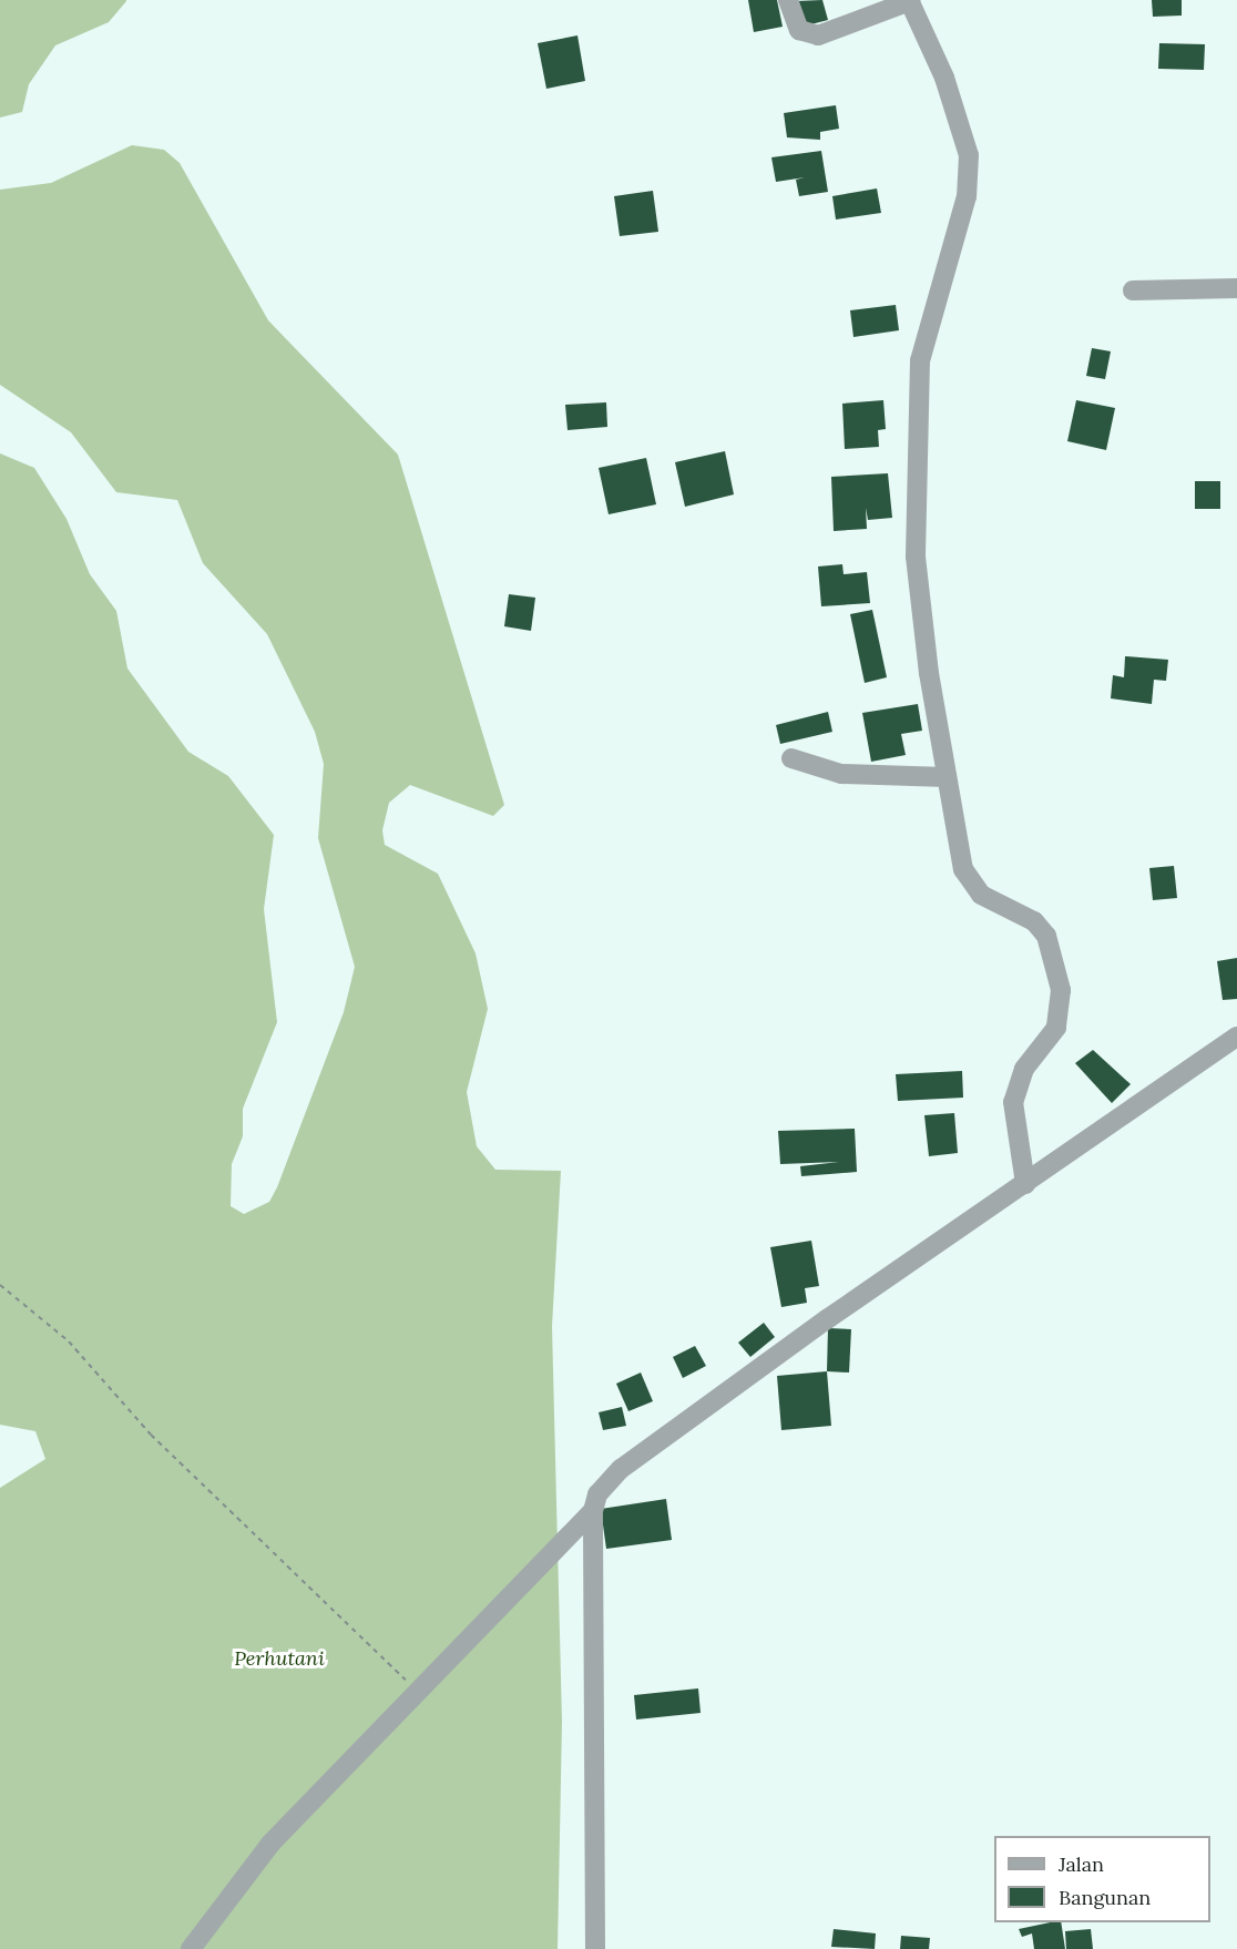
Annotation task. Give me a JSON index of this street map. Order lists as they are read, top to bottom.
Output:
{
  "parks": ["Perhutani"],
  "legend": ["Jalan", "Bangunan"]
}
